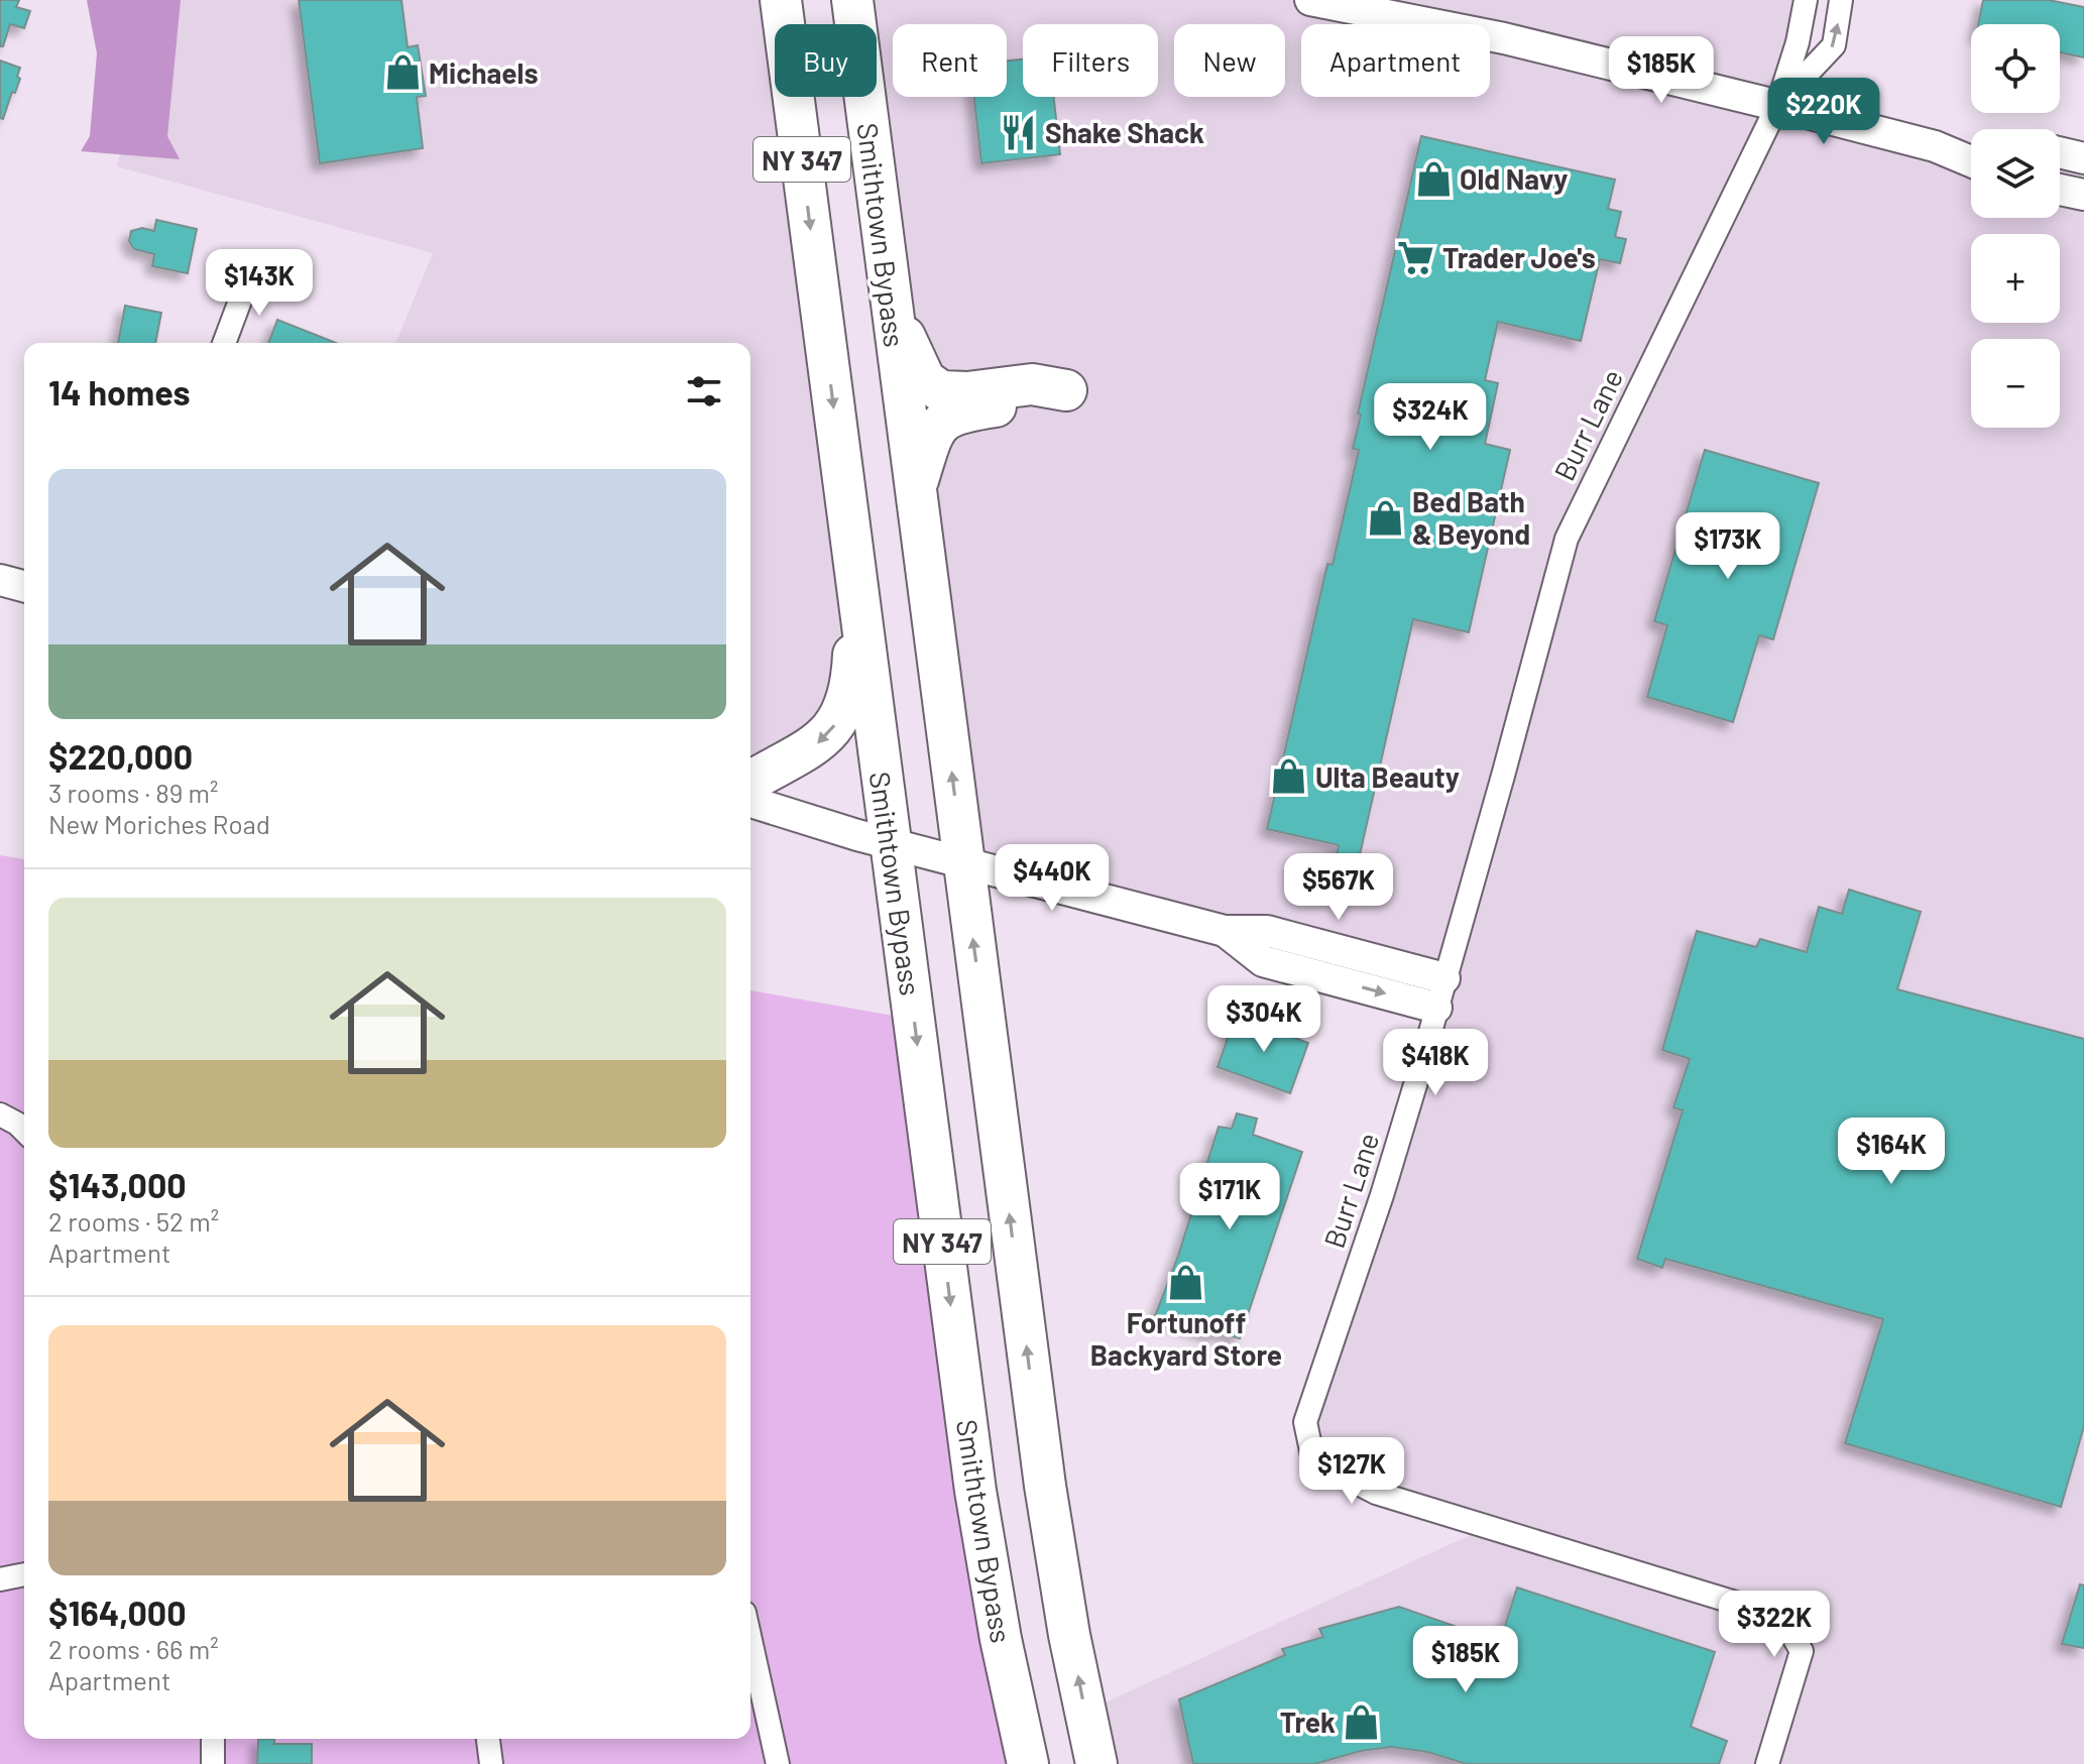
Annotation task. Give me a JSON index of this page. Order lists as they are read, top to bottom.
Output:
{
  "streets": {
    "highway": ["NY 347", "Smithtown Bypass"],
    "street": ["Burr Lane"]
  },
  "places": {
    "shop": [
      "Michaels",
      "Old Navy",
      "Bed Bath & Beyond",
      "Ulta Beauty",
      "Fortunoff Backyard Store",
      "Trek"
    ],
    "restaurant": ["Shake Shack"],
    "supermarket": ["Trader Joe's"]
  },
  "page": {
    "map_buttons": ["+", "−"],
    "chip": [
      "Buy",
      "Rent",
      "Filters",
      "New",
      "Apartment"
    ],
    "price": [
      "$185K",
      "$220K",
      "$143K",
      "$324K",
      "$173K",
      "$440K",
      "$567K",
      "$304K",
      "$418K",
      "$164K",
      "$171K",
      "$127K",
      "$322K",
      "$185K"
    ],
    "heading": "14 homes",
    "list": [
      {
        "name": "$220,000",
        "note": "3 rooms · 89 m² · New Moriches Road"
      },
      {
        "name": "$143,000",
        "note": "2 rooms · 52 m² · Apartment"
      },
      {
        "name": "$164,000",
        "note": "2 rooms · 66 m² · Apartment"
      }
    ]
  }
}
